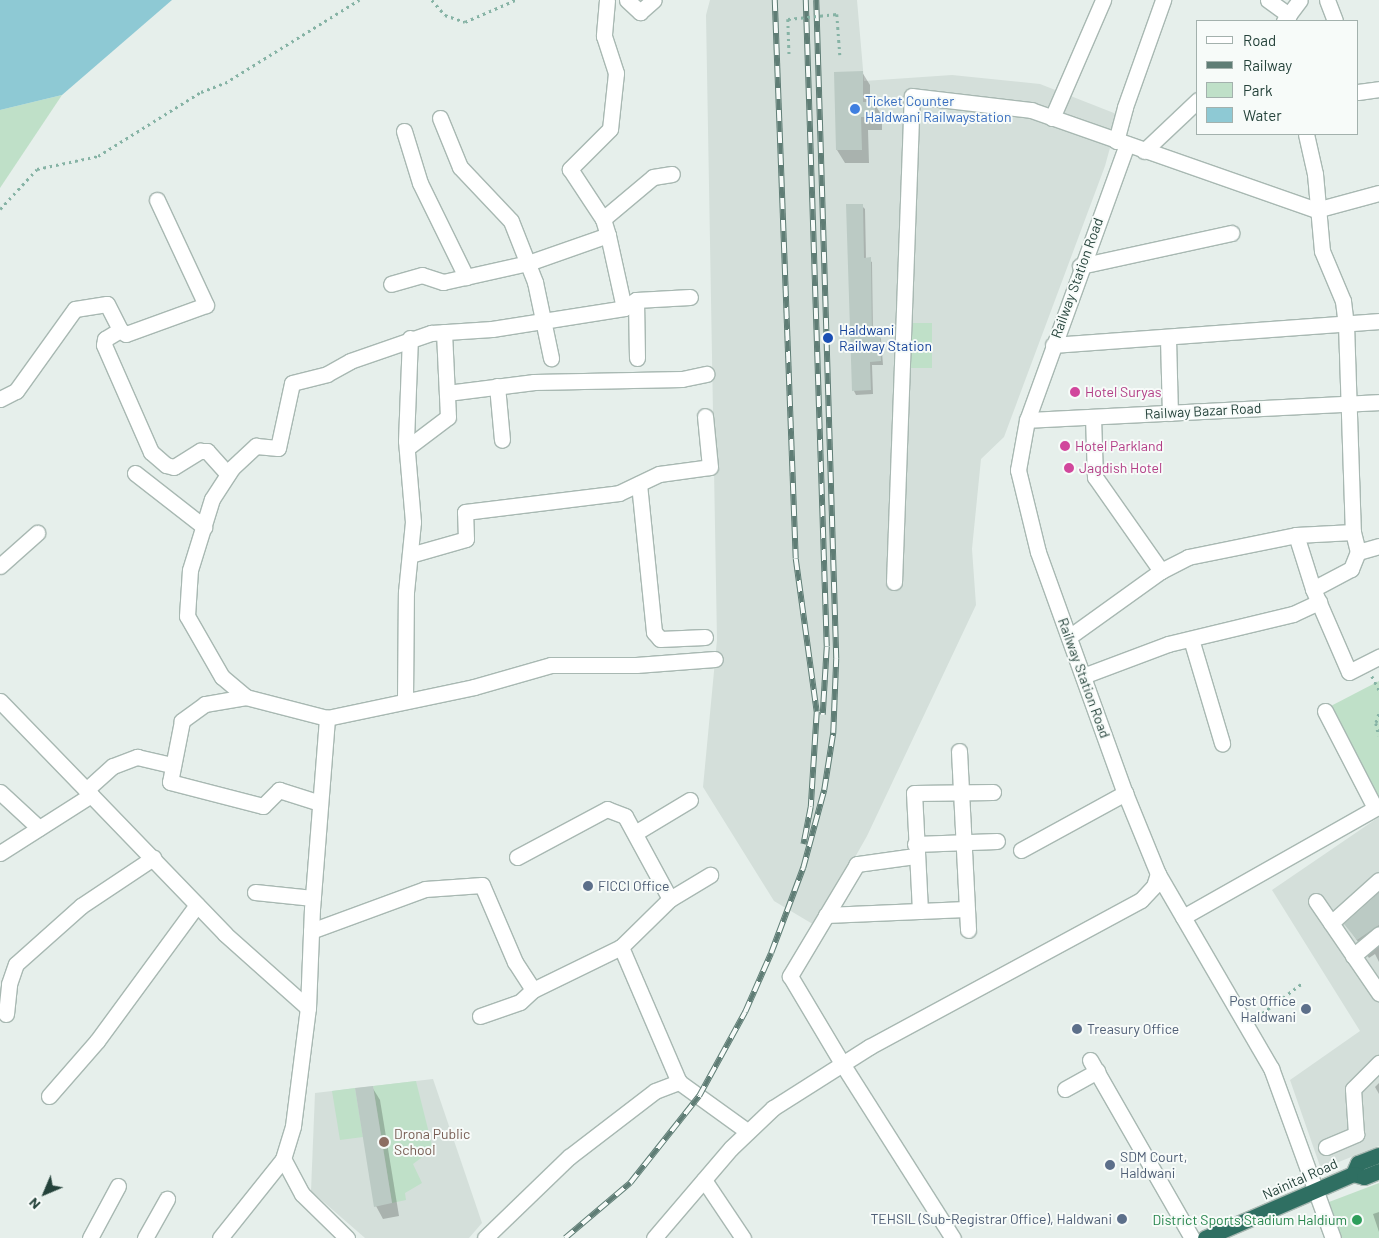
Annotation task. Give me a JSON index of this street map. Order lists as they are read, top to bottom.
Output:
{
  "streets": {
    "highway": ["Nainital Road"],
    "street": ["Railway Station Road", "Railway Bazar Road"]
  },
  "crossings": [
    ["Railway Station Road", "Railway Bazar Road"],
    ["Railway Station Road", "Nainital Road"]
  ],
  "places": [
    "Ticket Counter Haldwani Railwaystation",
    "Haldwani Railway Station",
    "Hotel Suryas",
    "Hotel Parkland",
    "Jagdish Hotel",
    "FICCI Office",
    "Post Office Haldwani",
    "Treasury Office",
    "Drona Public School",
    "SDM Court, Haldwani",
    "TEHSIL (Sub-Registrar Office), Haldwani",
    "District Sports Stadium Haldium"
  ],
  "legend": [
    "Road",
    "Railway",
    "Park",
    "Water"
  ],
  "north": "bottom left"
}
